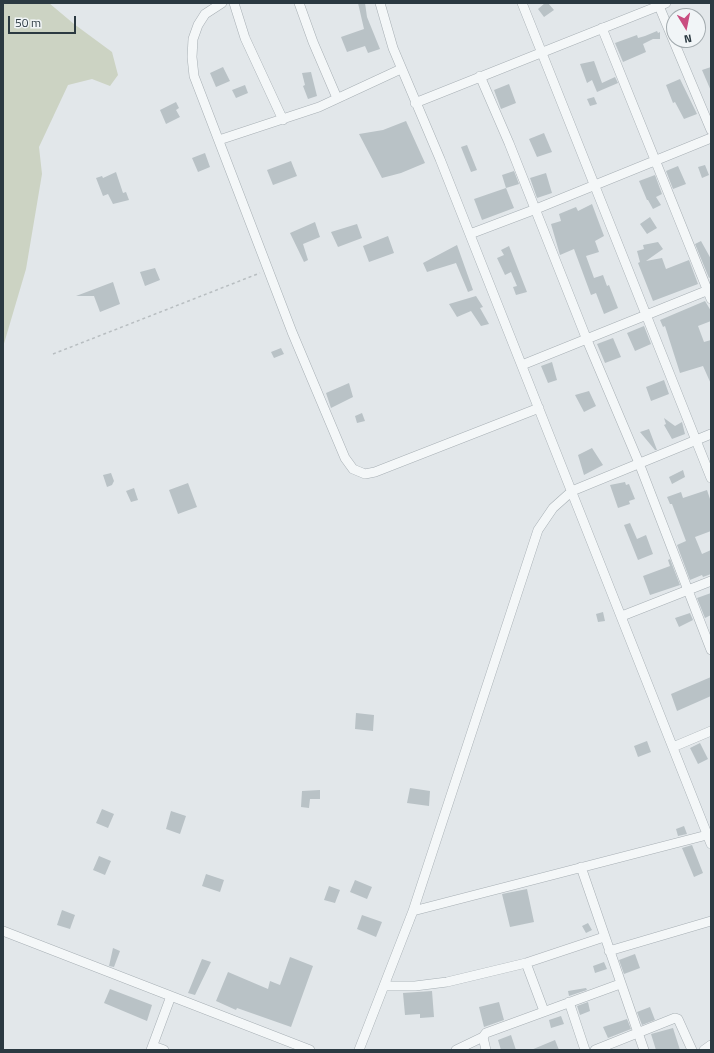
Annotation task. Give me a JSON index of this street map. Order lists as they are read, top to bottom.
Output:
{
  "scale_bar": "50 m",
  "north": "bottom"
}
